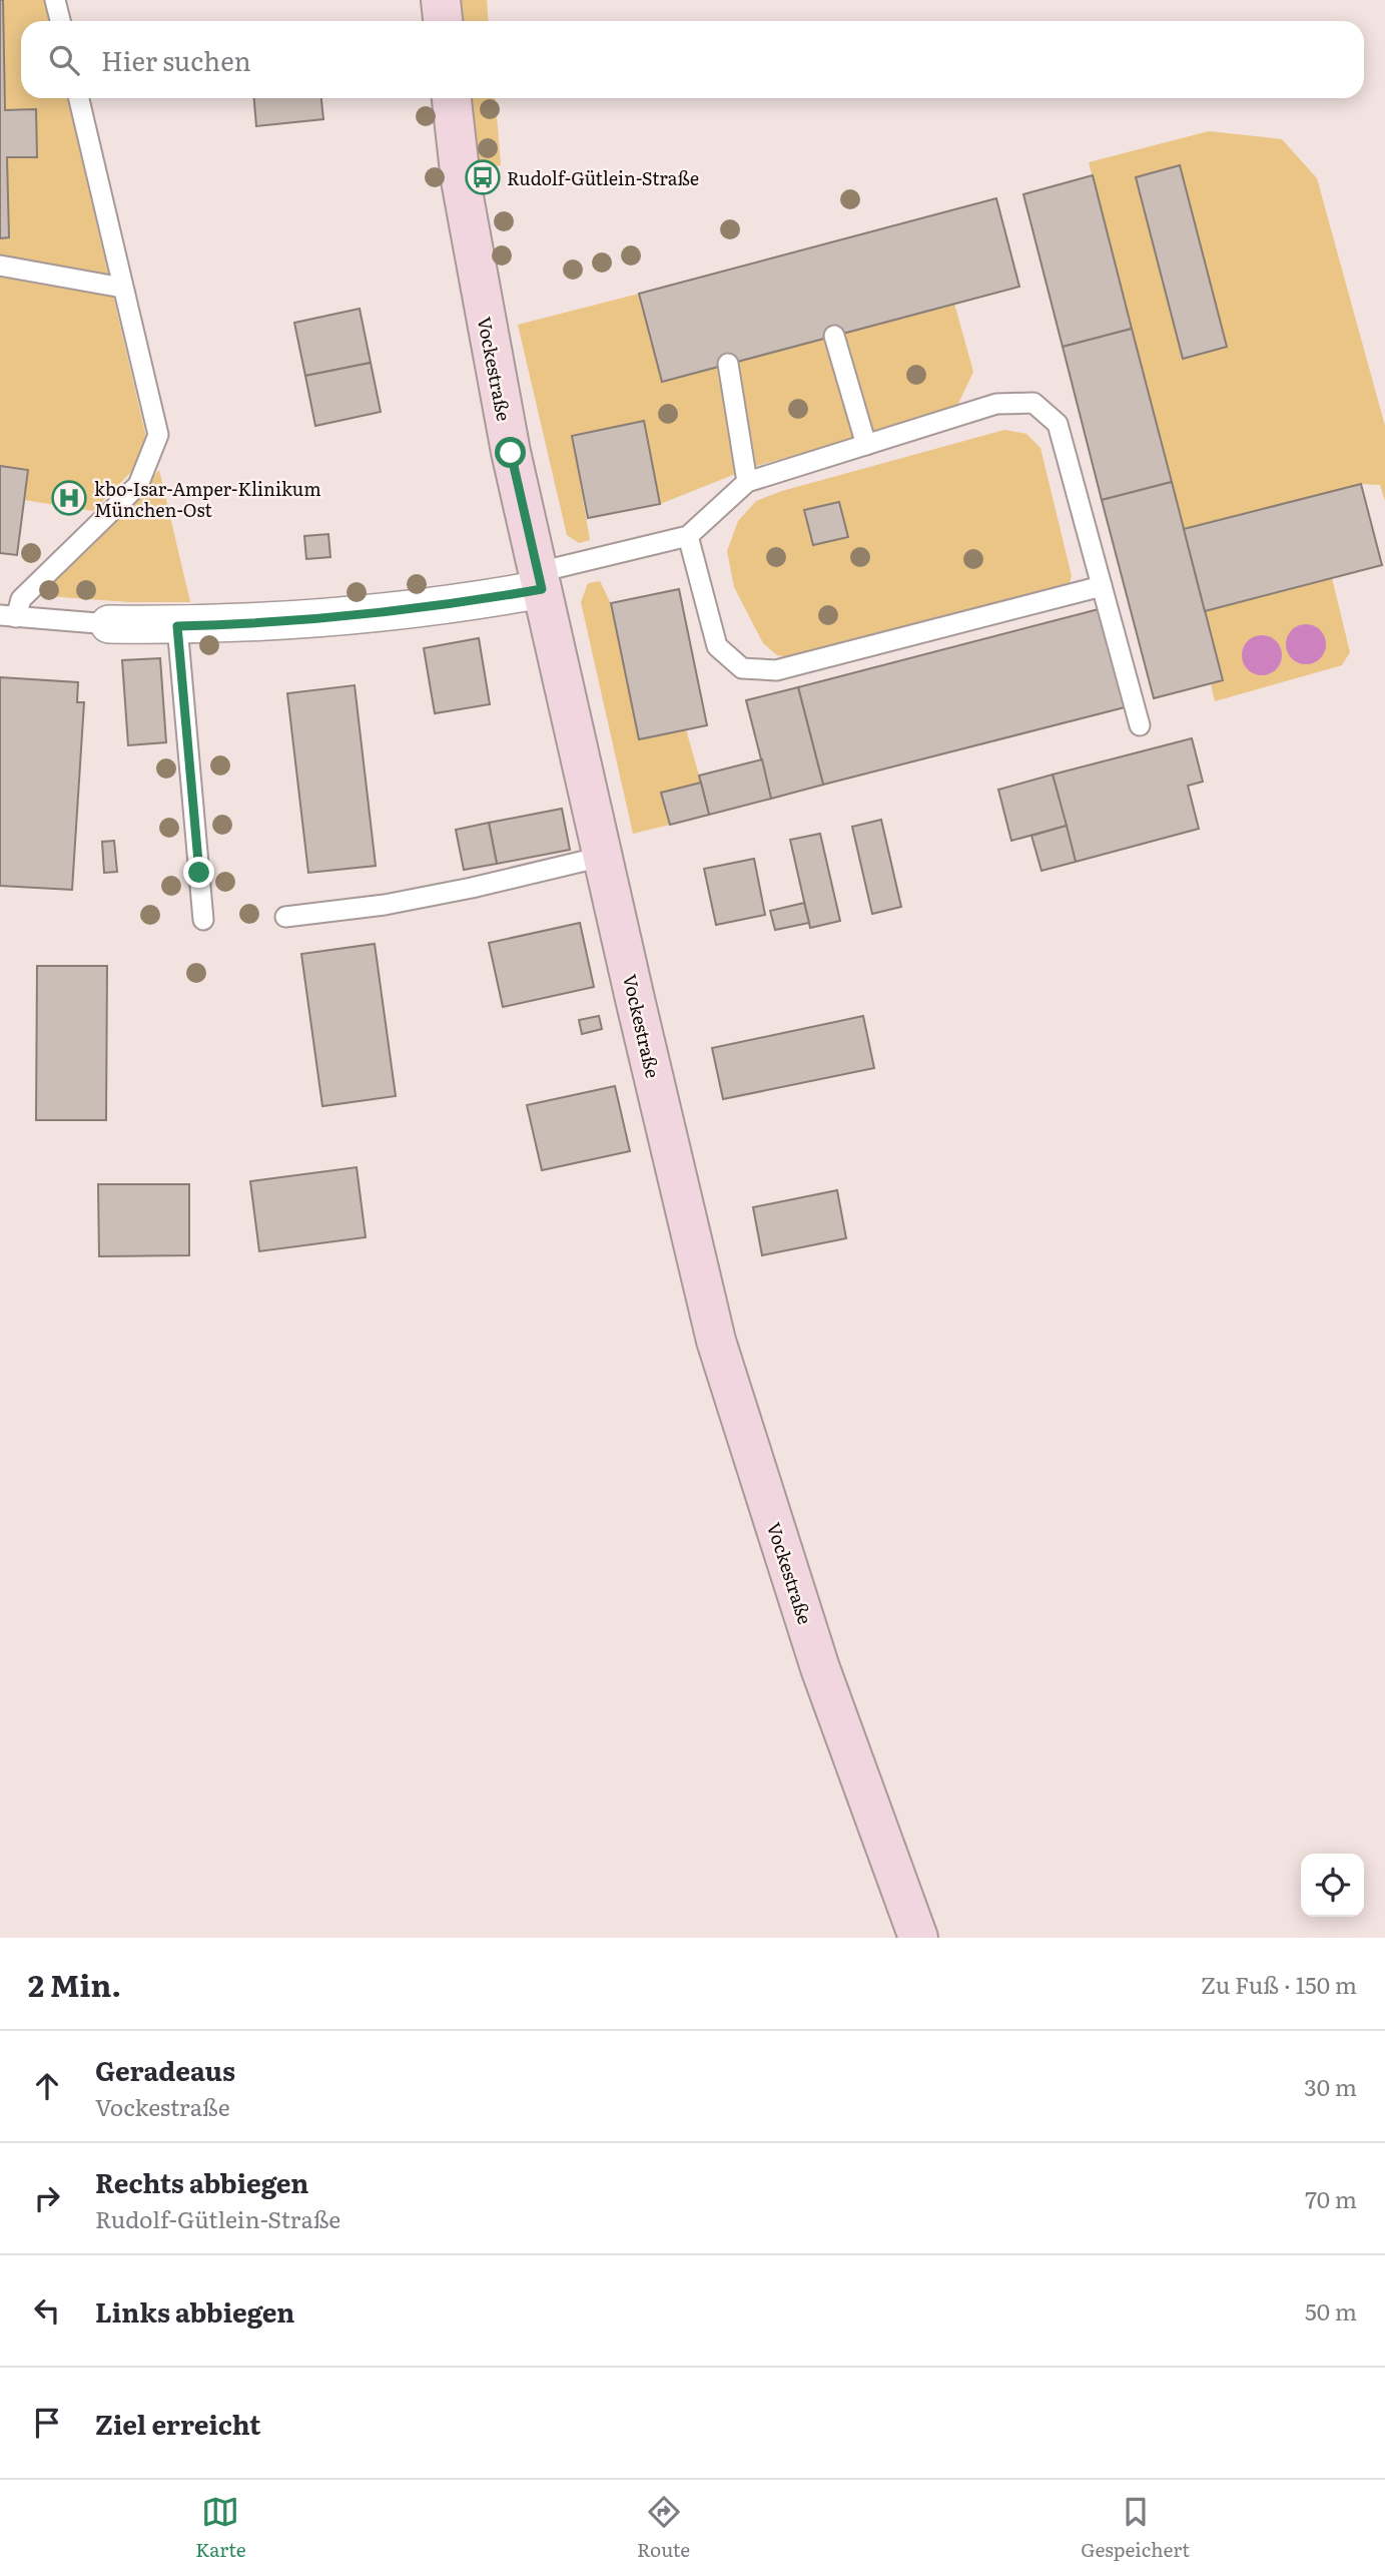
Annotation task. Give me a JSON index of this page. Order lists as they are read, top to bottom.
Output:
{
  "streets": {
    "main road": ["Vockestraße"]
  },
  "places": {
    "bus stop": ["Rudolf-Gütlein-Straße"],
    "hospital": ["kbo-Isar-Amper-Klinikum München-Ost"]
  },
  "page": {
    "search": "Hier suchen",
    "heading": ["2 Min.", "Zu Fuß · 150 m"],
    "list": [
      ["Geradeaus", "Vockestraße", "30 m"],
      ["Rechts abbiegen", "Rudolf-Gütlein-Straße", "70 m"],
      ["Links abbiegen", "50 m"],
      "Ziel erreicht"
    ],
    "nav": ["Karte", "Route", "Gespeichert"]
  }
}
